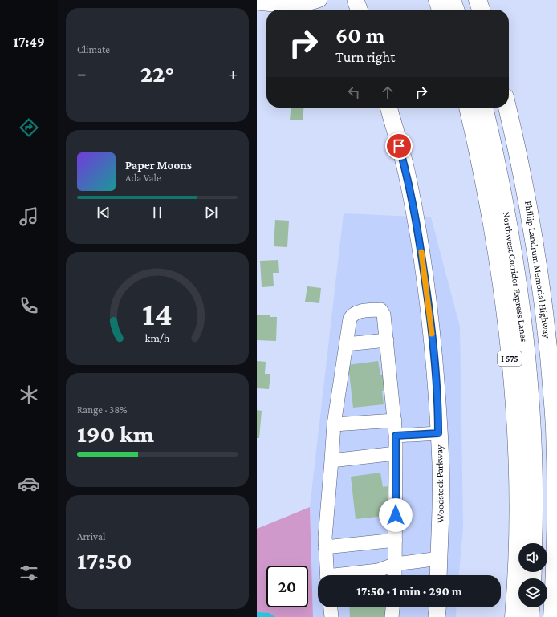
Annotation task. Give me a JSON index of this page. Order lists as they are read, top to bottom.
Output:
{
  "streets": {
    "highway": ["Phillip Landrum Memorial Highway", "Northwest Corridor Express Lanes", "I 575"],
    "main road": ["Woodstock Parkway"]
  },
  "page": {
    "tabs": "17:49",
    "tile": [
      "Climate",
      ["Range · 38%", "190 km"],
      ["Arrival", "17:50"]
    ],
    "turn": ["60 m", "Turn right"],
    "heat": ["−", "22°", "+"],
    "song": ["Paper Moons", "Ada Vale"],
    "limit": "20",
    "trip": "17:50 · 1 min · 290 m",
    "gauge": ["14", "km/h"]
  }
}
